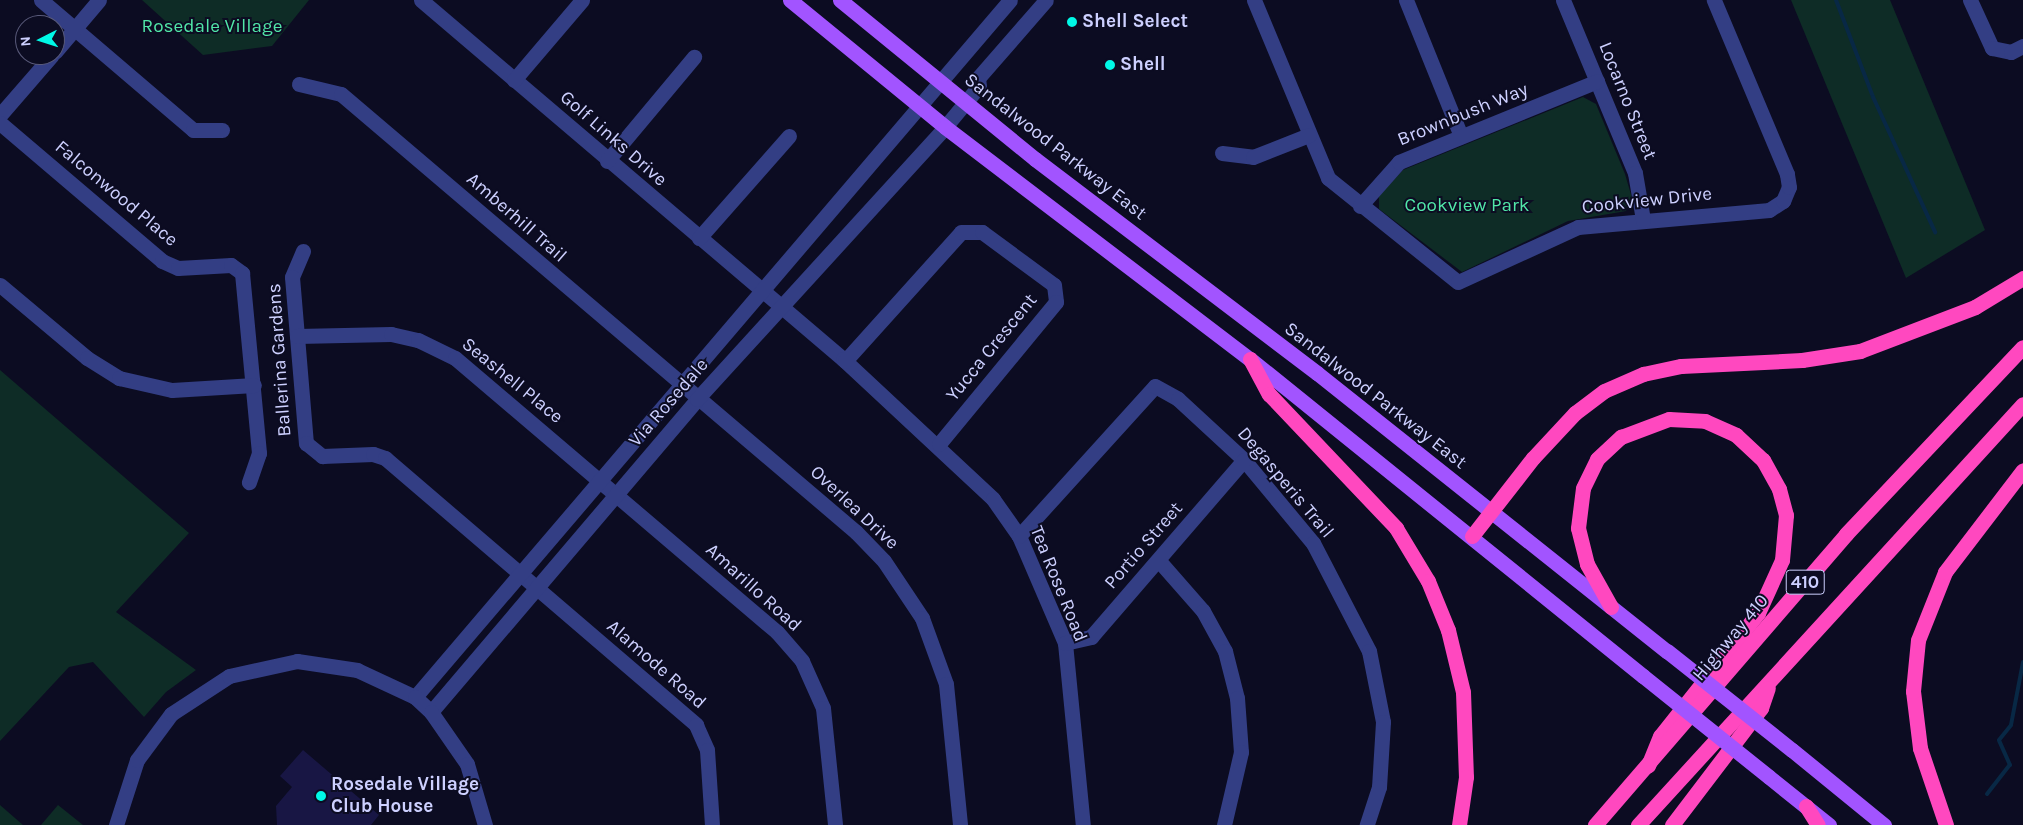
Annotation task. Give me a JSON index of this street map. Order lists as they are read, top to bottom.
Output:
{
  "streets": {
    "highway": ["410", "Highway 410"],
    "main road": ["Sandalwood Parkway East"],
    "street": [
      "Locarno Street",
      "Brownbush Way",
      "Golf Links Drive",
      "Falconwood Place",
      "Cookview Drive",
      "Amberhill Trail",
      "Yucca Crescent",
      "Ballerina Gardens",
      "Seashell Place",
      "Via Rosedale",
      "Degasperis Trail",
      "Overlea Drive",
      "Portio Street",
      "Tea Rose Road",
      "Amarillo Road",
      "Alamode Road"
    ]
  },
  "crossings": [
    ["Locarno Street", "Brownbush Way"],
    ["Locarno Street", "Cookview Drive"],
    ["Brownbush Way", "Cookview Drive"],
    ["Golf Links Drive", "Via Rosedale"],
    ["Golf Links Drive", "Tea Rose Road"],
    ["Sandalwood Parkway East", "Via Rosedale"],
    ["Amberhill Trail", "Via Rosedale"],
    ["Amberhill Trail", "Overlea Drive"],
    ["Yucca Crescent", "Tea Rose Road"],
    ["Ballerina Gardens", "Seashell Place"],
    ["Ballerina Gardens", "Via Rosedale"],
    ["Ballerina Gardens", "Alamode Road"],
    ["Seashell Place", "Via Rosedale"],
    ["Seashell Place", "Amarillo Road"],
    ["Via Rosedale", "Overlea Drive"],
    ["Via Rosedale", "Tea Rose Road"],
    ["Via Rosedale", "Amarillo Road"],
    ["Via Rosedale", "Alamode Road"],
    ["Degasperis Trail", "Portio Street"],
    ["Degasperis Trail", "Tea Rose Road"],
    ["Portio Street", "Tea Rose Road"]
  ],
  "parks": ["Rosedale Village", "Cookview Park"],
  "places": ["Shell Select", "Shell", "Rosedale Village Club House"],
  "north": "left"
}
